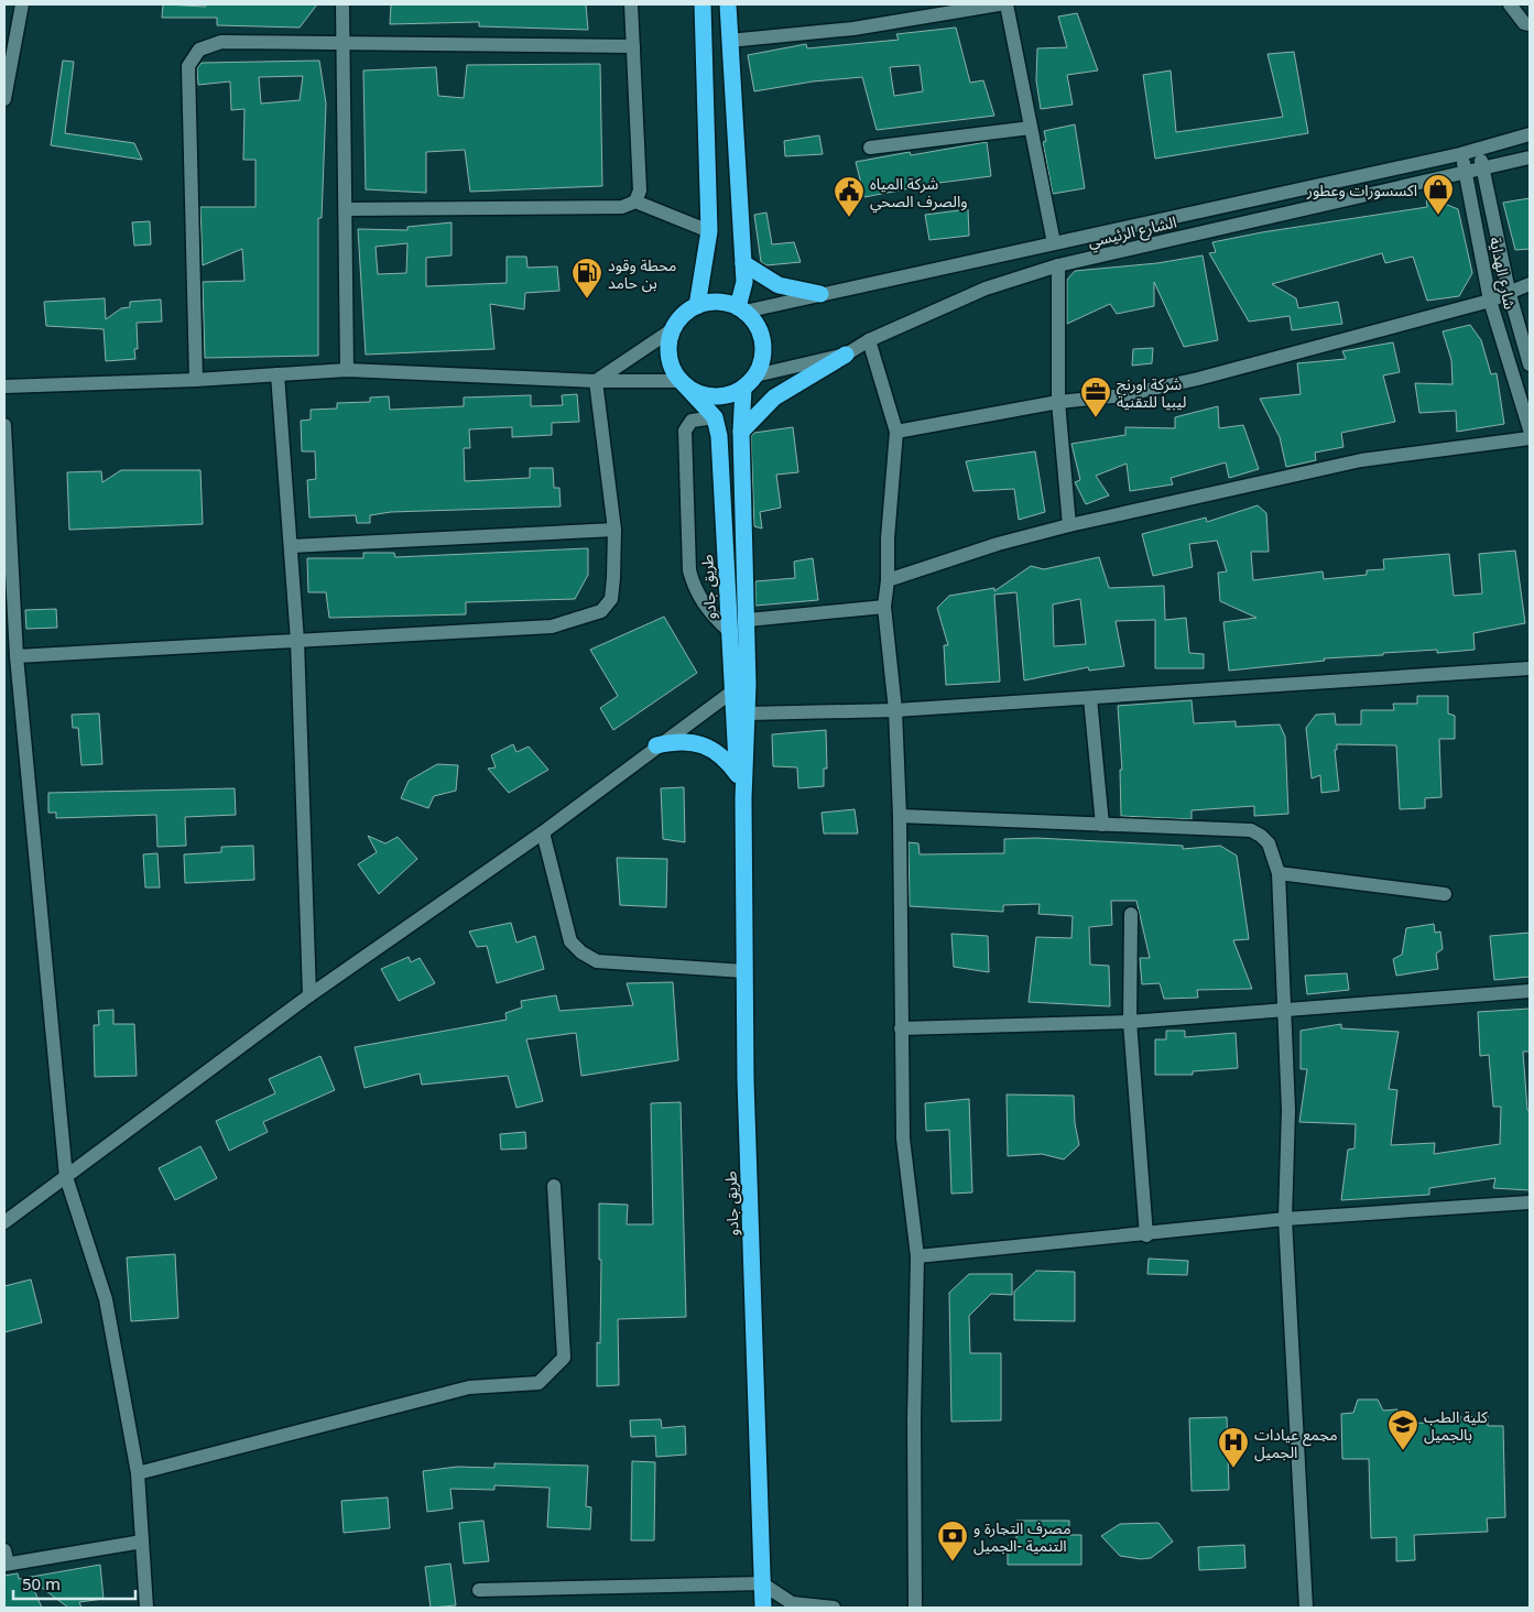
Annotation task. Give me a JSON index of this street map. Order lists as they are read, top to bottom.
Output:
{
  "streets": {
    "highway": ["طريق جادو"],
    "street": ["الشارع الرئيسي", "شارع الهداية"]
  },
  "crossings": [
    ["الشارع الرئيسي", "شارع الهداية"],
    ["الشارع الرئيسي", "طريق جادو"]
  ],
  "places": {
    "shop": ["اكسسورات وعطور"],
    "public building": ["شركة المياه والصرف الصحي"],
    "fuel station": ["محطة وقود بن حامد"],
    "office": ["شركة اورنج ليبيا للتقنية"],
    "school or university": ["كلية الطب بالجميل"],
    "hospital": ["مجمع عيادات الجميل"],
    "bank": ["مصرف التجارة و التنمية -الجميل"]
  },
  "scale_bar": "50 m"
}
